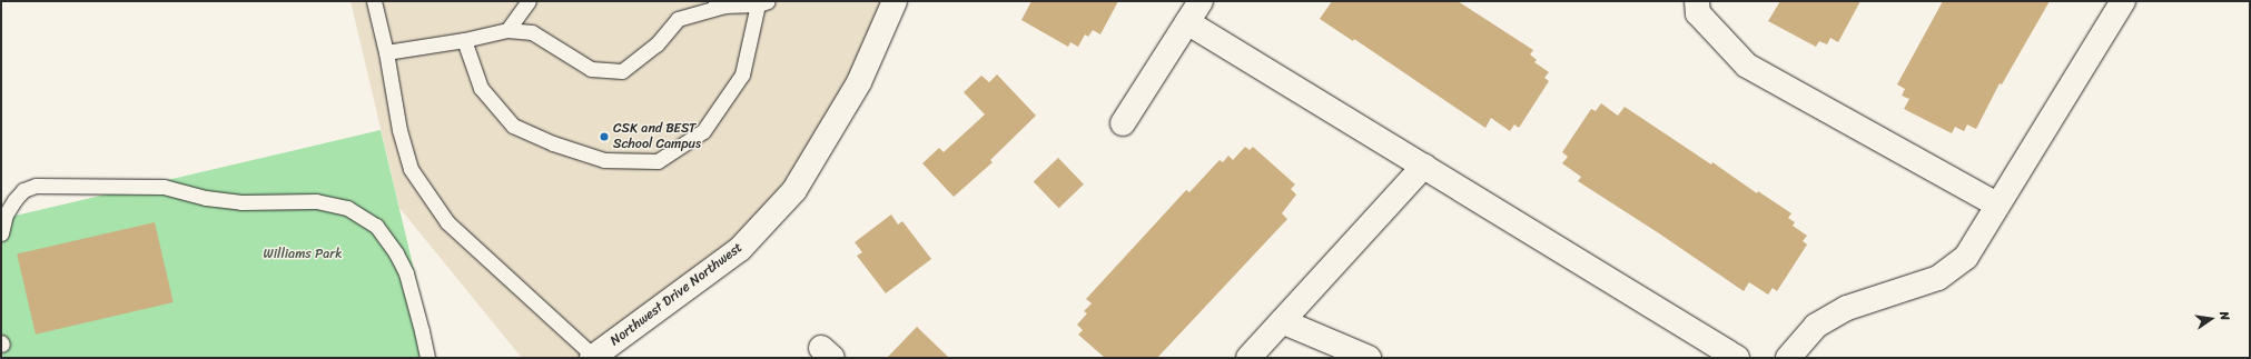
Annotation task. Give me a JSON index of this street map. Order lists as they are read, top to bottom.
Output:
{
  "streets": {
    "street": ["Northwest Drive Northwest"]
  },
  "parks": ["Williams Park"],
  "places": ["CSK and BEST School Campus"],
  "north": "right"
}
